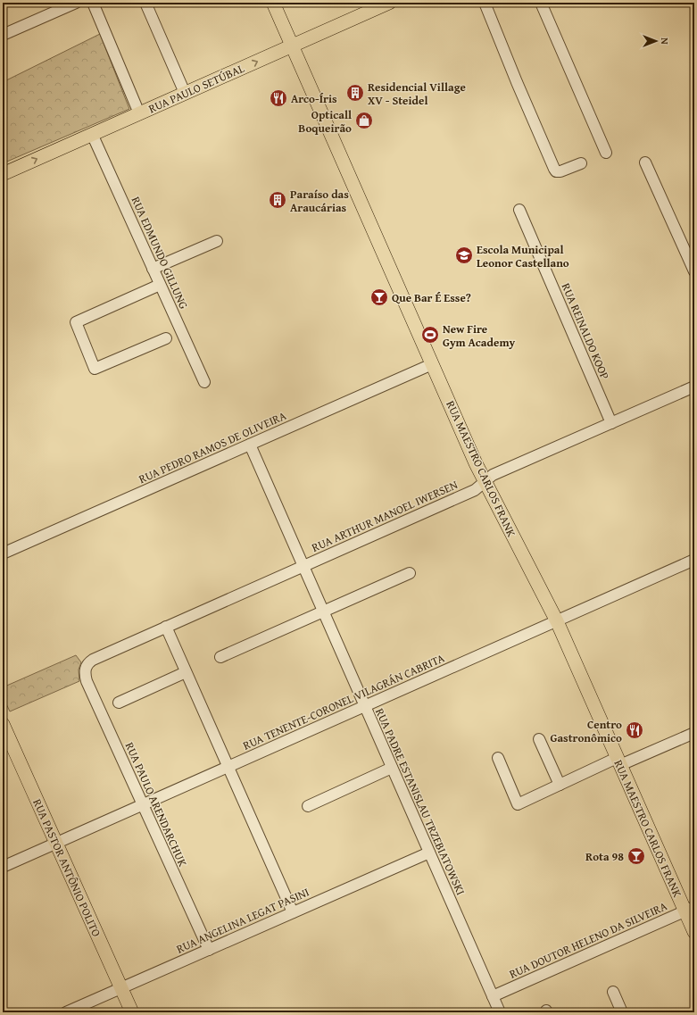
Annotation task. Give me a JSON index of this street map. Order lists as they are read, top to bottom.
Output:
{
  "streets": {
    "main road": ["RUA PAULO SETÚBAL", "RUA MAESTRO CARLOS FRANK", "RUA PASTOR ANTÔNIO POLITO"],
    "street": [
      "RUA EDMUNDO GILLUNG",
      "RUA REINALDO KOOP",
      "RUA PEDRO RAMOS DE OLIVEIRA",
      "RUA ARTHUR MANOEL IWERSEN",
      "RUA TENENTE-CORONEL VILAGRÁN CABRITA",
      "RUA PADRE ESTANISLAU TRZEBIATOWSKI",
      "RUA PAULO ARENDARCHUK",
      "RUA ANGELINA LEGAT PASINI",
      "RUA DOUTOR HELENO DA SILVEIRA"
    ]
  },
  "crossings": [
    ["RUA PAULO SETÚBAL", "RUA EDMUNDO GILLUNG"],
    ["RUA PAULO SETÚBAL", "RUA MAESTRO CARLOS FRANK"],
    ["RUA REINALDO KOOP", "RUA ARTHUR MANOEL IWERSEN"],
    ["RUA PEDRO RAMOS DE OLIVEIRA", "RUA MAESTRO CARLOS FRANK"],
    ["RUA PEDRO RAMOS DE OLIVEIRA", "RUA PADRE ESTANISLAU TRZEBIATOWSKI"],
    ["RUA MAESTRO CARLOS FRANK", "RUA ARTHUR MANOEL IWERSEN"],
    ["RUA MAESTRO CARLOS FRANK", "RUA TENENTE-CORONEL VILAGRÁN CABRITA"],
    ["RUA MAESTRO CARLOS FRANK", "RUA DOUTOR HELENO DA SILVEIRA"],
    ["RUA ARTHUR MANOEL IWERSEN", "RUA PADRE ESTANISLAU TRZEBIATOWSKI"],
    ["RUA ARTHUR MANOEL IWERSEN", "RUA PAULO ARENDARCHUK"],
    ["RUA TENENTE-CORONEL VILAGRÁN CABRITA", "RUA PADRE ESTANISLAU TRZEBIATOWSKI"],
    ["RUA TENENTE-CORONEL VILAGRÁN CABRITA", "RUA PAULO ARENDARCHUK"],
    ["RUA TENENTE-CORONEL VILAGRÁN CABRITA", "RUA PASTOR ANTÔNIO POLITO"],
    ["RUA PADRE ESTANISLAU TRZEBIATOWSKI", "RUA ANGELINA LEGAT PASINI"],
    ["RUA PADRE ESTANISLAU TRZEBIATOWSKI", "RUA DOUTOR HELENO DA SILVEIRA"],
    ["RUA PAULO ARENDARCHUK", "RUA ANGELINA LEGAT PASINI"],
    ["RUA PASTOR ANTÔNIO POLITO", "RUA ANGELINA LEGAT PASINI"]
  ],
  "one_way": ["RUA PAULO SETÚBAL"],
  "places": {
    "building": ["Residencial Village XV - Steidel", "Paraíso das Araucárias"],
    "restaurant": ["Arco-Íris", "Centro Gastronômico"],
    "shop": ["Opticall Boqueirão"],
    "school or university": ["Escola Municipal Leonor Castellano"],
    "bar": ["Que Bar É Esse?", "Rota 98"],
    "sports": ["New Fire Gym Academy"]
  },
  "north": "right"
}
